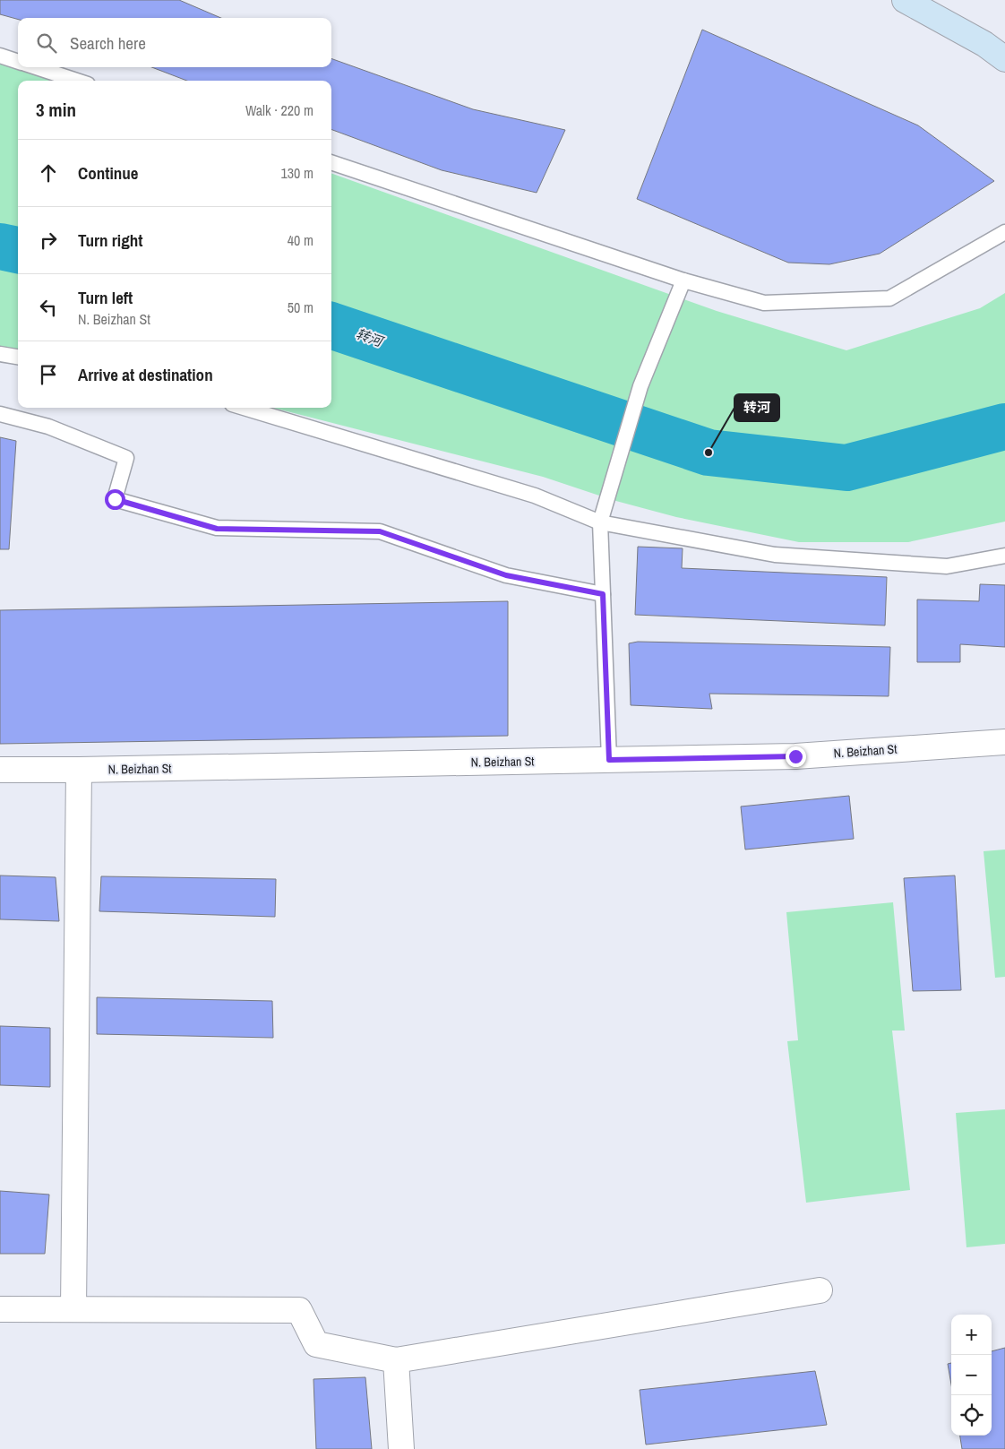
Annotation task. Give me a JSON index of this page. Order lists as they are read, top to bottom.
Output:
{
  "streets": {
    "street": ["N. Beizhan St"]
  },
  "water": ["转河"],
  "places": ["转河"],
  "page": {
    "search": "Search here",
    "heading": ["3 min", "Walk · 220 m"],
    "list": [
      ["Continue", "130 m"],
      ["Turn right", "40 m"],
      ["Turn left", "N. Beizhan St", "50 m"],
      "Arrive at destination"
    ],
    "map_buttons": ["+", "−"]
  }
}
